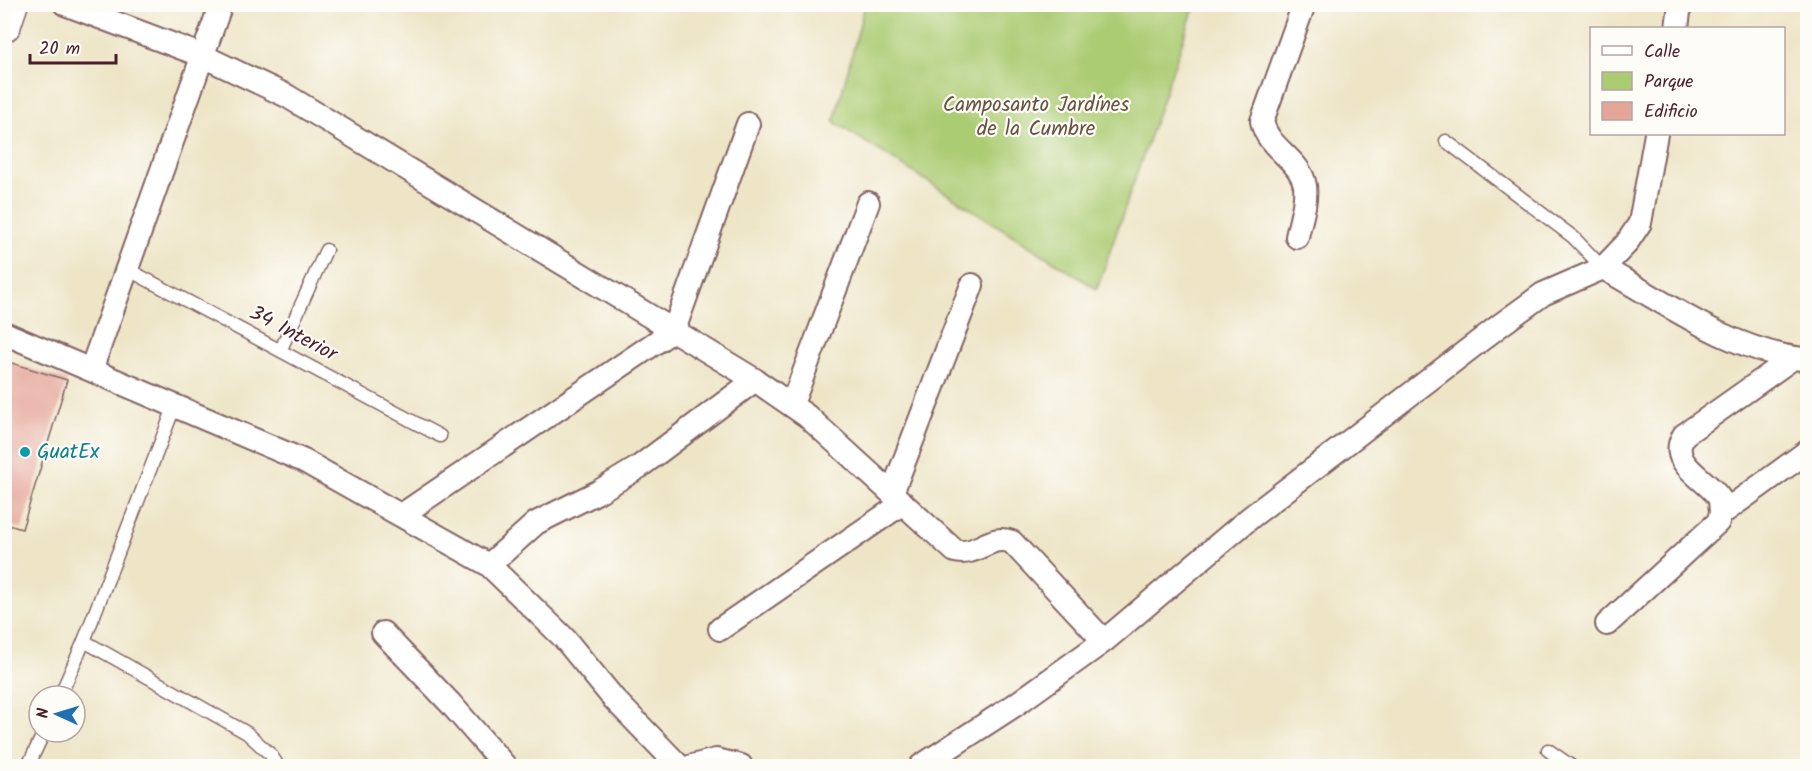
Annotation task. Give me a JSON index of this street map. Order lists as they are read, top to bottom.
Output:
{
  "streets": {
    "lane": ["34 Interior"]
  },
  "parks": ["Camposanto Jardínes de la Cumbre"],
  "places": ["GuatEx"],
  "legend": ["Calle", "Parque", "Edificio"],
  "scale_bar": "20 m",
  "north": "left"
}
